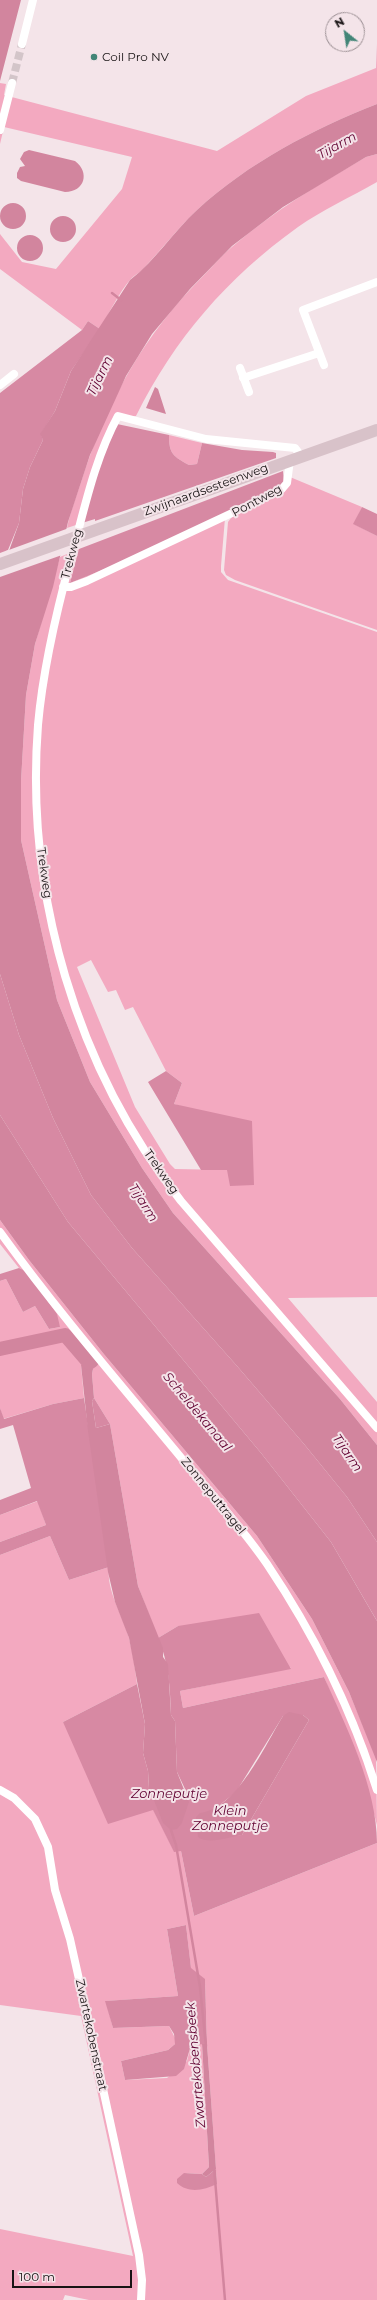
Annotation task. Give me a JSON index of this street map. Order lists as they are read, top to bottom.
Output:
{
  "streets": {
    "main road": ["Zwijnaardsesteenweg"],
    "street": [
      "Pontweg",
      "Trekweg",
      "Zonneputtragel",
      "Zwartekobenstraat"
    ]
  },
  "crossings": [
    ["Zwijnaardsesteenweg", "Pontweg"],
    ["Zwijnaardsesteenweg", "Trekweg"],
    ["Pontweg", "Trekweg"]
  ],
  "water": [
    "Tijarm",
    "Scheldekanaal",
    "Zonneputje",
    "Klein Zonneputje",
    "Zwartekobensbeek"
  ],
  "places": ["Coil Pro NV"],
  "scale_bar": "100 m",
  "north": "top left"
}
